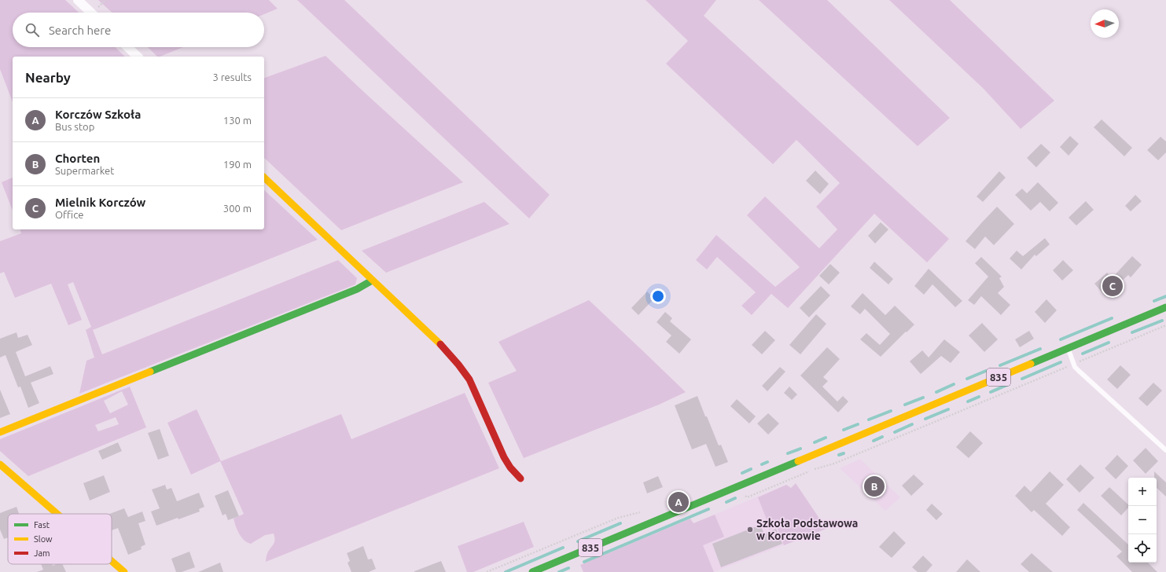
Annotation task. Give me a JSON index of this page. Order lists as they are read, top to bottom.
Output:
{
  "streets": {
    "street": ["835"]
  },
  "places": ["Szkoła Podstawowa w Korczowie"],
  "legend": ["Fast", "Slow", "Jam"],
  "north": "left",
  "page": {
    "search": "Search here",
    "heading": ["Nearby", "3 results"],
    "list": [
      {
        "mark": "A",
        "name": "Korczów Szkoła",
        "note": "Bus stop",
        "value": "130 m"
      },
      {
        "mark": "B",
        "name": "Chorten",
        "note": "Supermarket",
        "value": "190 m"
      },
      {
        "mark": "C",
        "name": "Mielnik Korczów",
        "note": "Office",
        "value": "300 m"
      }
    ],
    "pins": ["C", "B", "A"],
    "map_buttons": ["+", "−"]
  }
}
